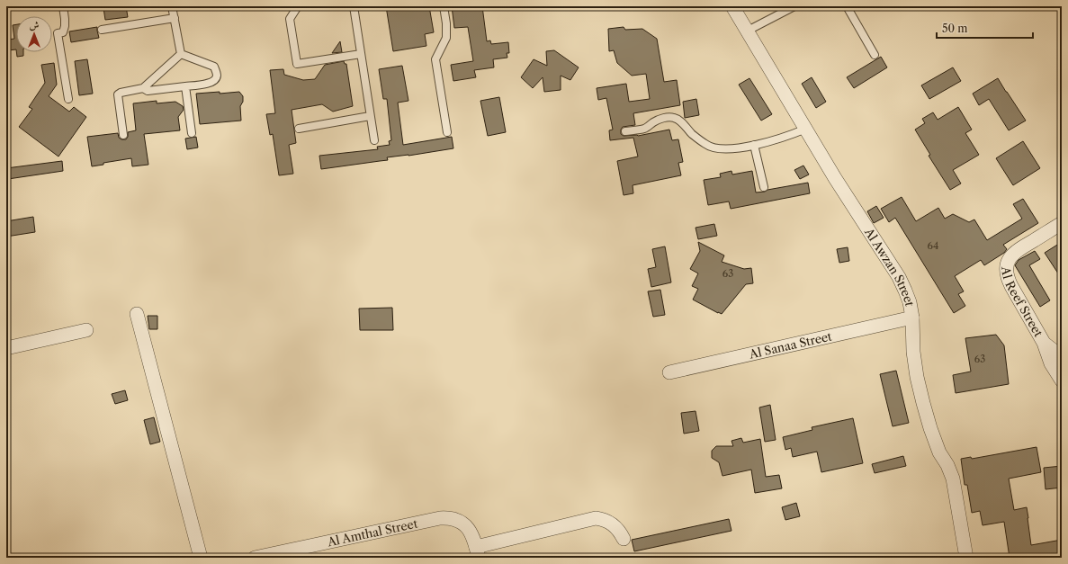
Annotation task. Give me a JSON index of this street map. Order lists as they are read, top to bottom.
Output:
{
  "streets": {
    "street": [
      "Al Awzan Street",
      "Al Reef Street",
      "Al Sanaa Street",
      "Al Amthal Street"
    ]
  },
  "crossings": [
    ["Al Awzan Street", "Al Sanaa Street"]
  ],
  "house_numbers": ["64", "63", "63"],
  "scale_bar": "50 m",
  "north": "top"
}
